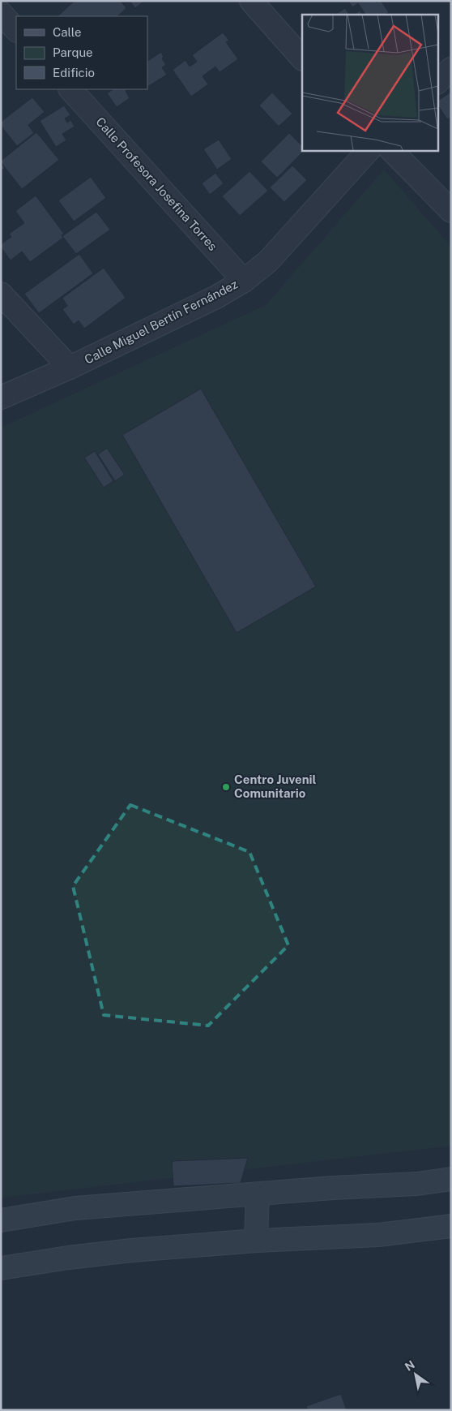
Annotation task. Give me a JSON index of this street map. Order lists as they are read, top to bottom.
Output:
{
  "streets": {
    "street": ["Calle Profesora Josefina Torres", "Calle Miguel Bertín Fernández"]
  },
  "crossings": [
    ["Calle Profesora Josefina Torres", "Calle Miguel Bertín Fernández"]
  ],
  "places": ["Centro Juvenil Comunitario"],
  "legend": ["Calle", "Parque", "Edificio"],
  "north": "top left"
}
